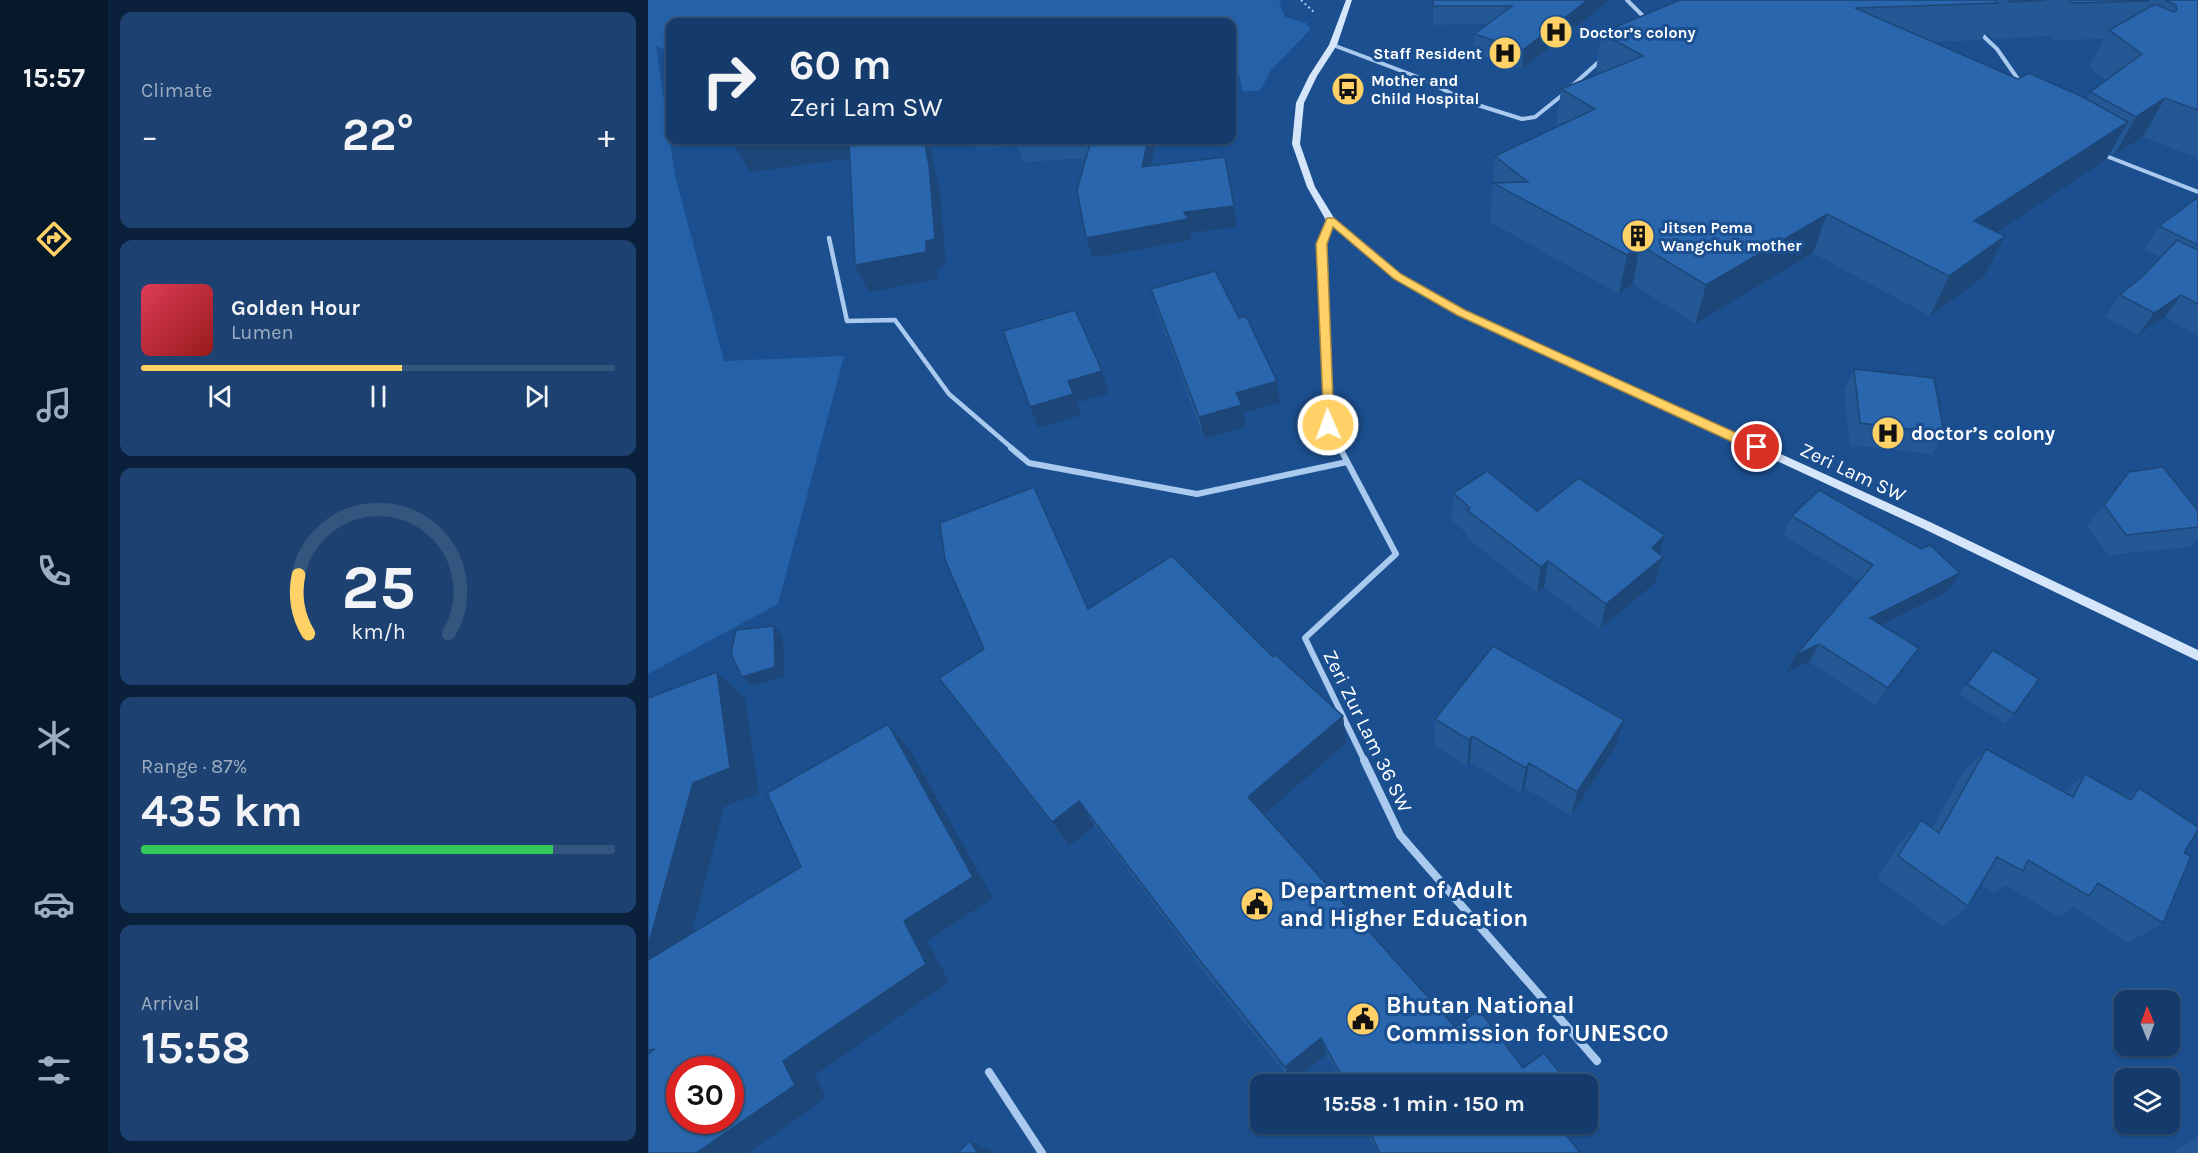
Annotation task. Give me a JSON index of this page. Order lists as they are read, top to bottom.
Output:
{
  "streets": {
    "street": ["Zeri Lam SW", "Zeri Zur Lam 36 SW"]
  },
  "crossings": [
    ["Zeri Lam SW", "Zeri Zur Lam 36 SW"]
  ],
  "places": {
    "hospital": ["Doctor’s colony", "Staff Resident", "doctor’s colony"],
    "bus stop": ["Mother and Child Hospital"],
    "building": ["Jitsen Pema Wangchuk mother"],
    "public building": ["Department of Adult and Higher Education", "Bhutan National Commission for UNESCO"]
  },
  "north": "top",
  "page": {
    "tabs": "15:57",
    "tile": [
      "Climate",
      ["Range · 87%", "435 km"],
      ["Arrival", "15:58"]
    ],
    "turn": ["60 m", "Zeri Lam SW"],
    "heat": ["−", "22°", "+"],
    "song": ["Golden Hour", "Lumen"],
    "limit": "30",
    "trip": "15:58 · 1 min · 150 m",
    "gauge": ["25", "km/h"]
  }
}
